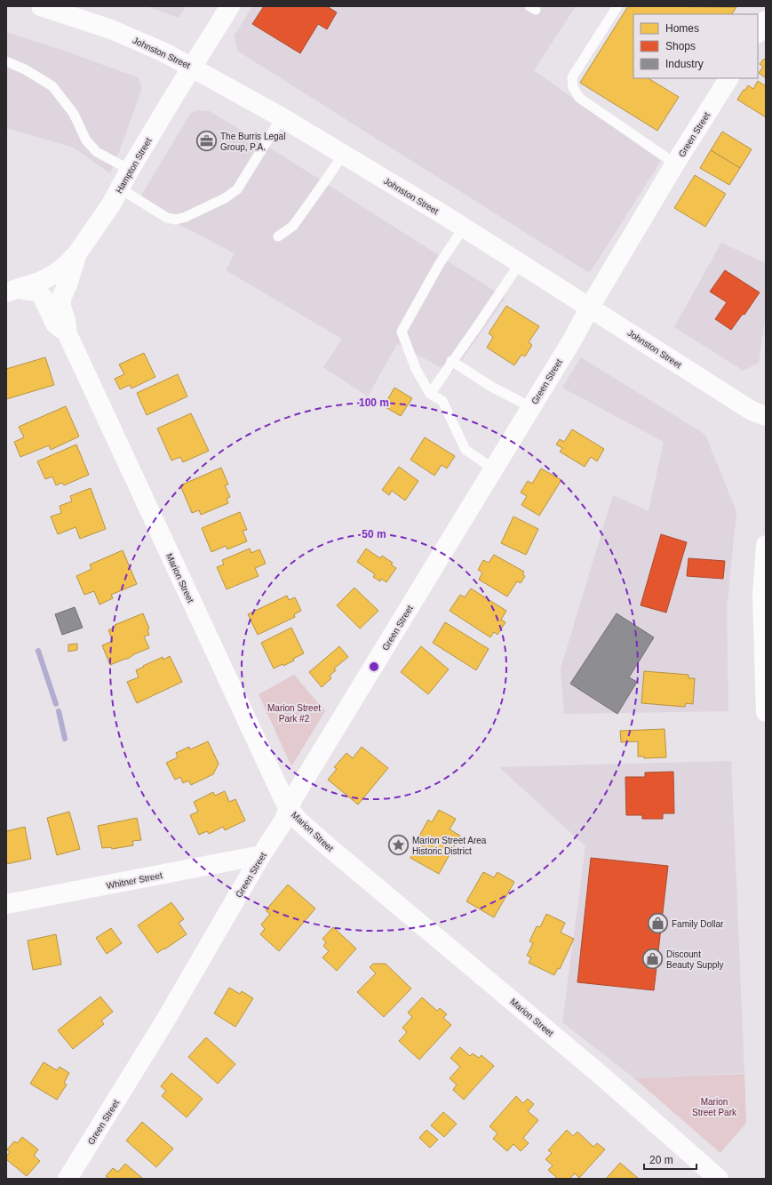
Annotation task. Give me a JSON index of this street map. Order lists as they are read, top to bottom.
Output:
{
  "streets": {
    "street": [
      "Johnston Street",
      "Green Street",
      "Hampton Street",
      "Marion Street",
      "Whitner Street"
    ]
  },
  "crossings": [
    ["Johnston Street", "Green Street"],
    ["Johnston Street", "Hampton Street"],
    ["Green Street", "Marion Street"],
    ["Green Street", "Whitner Street"],
    ["Hampton Street", "Marion Street"]
  ],
  "parks": ["Marion Street Park #2", "Marion Street Park"],
  "places": {
    "office": ["The Burris Legal Group, P.A."],
    "place": ["Marion Street Area Historic District"],
    "shop": ["Family Dollar", "Discount Beauty Supply"]
  },
  "legend": ["Homes", "Shops", "Industry"],
  "scale_bar": "20 m",
  "rings": ["100 m", "50 m"]
}
